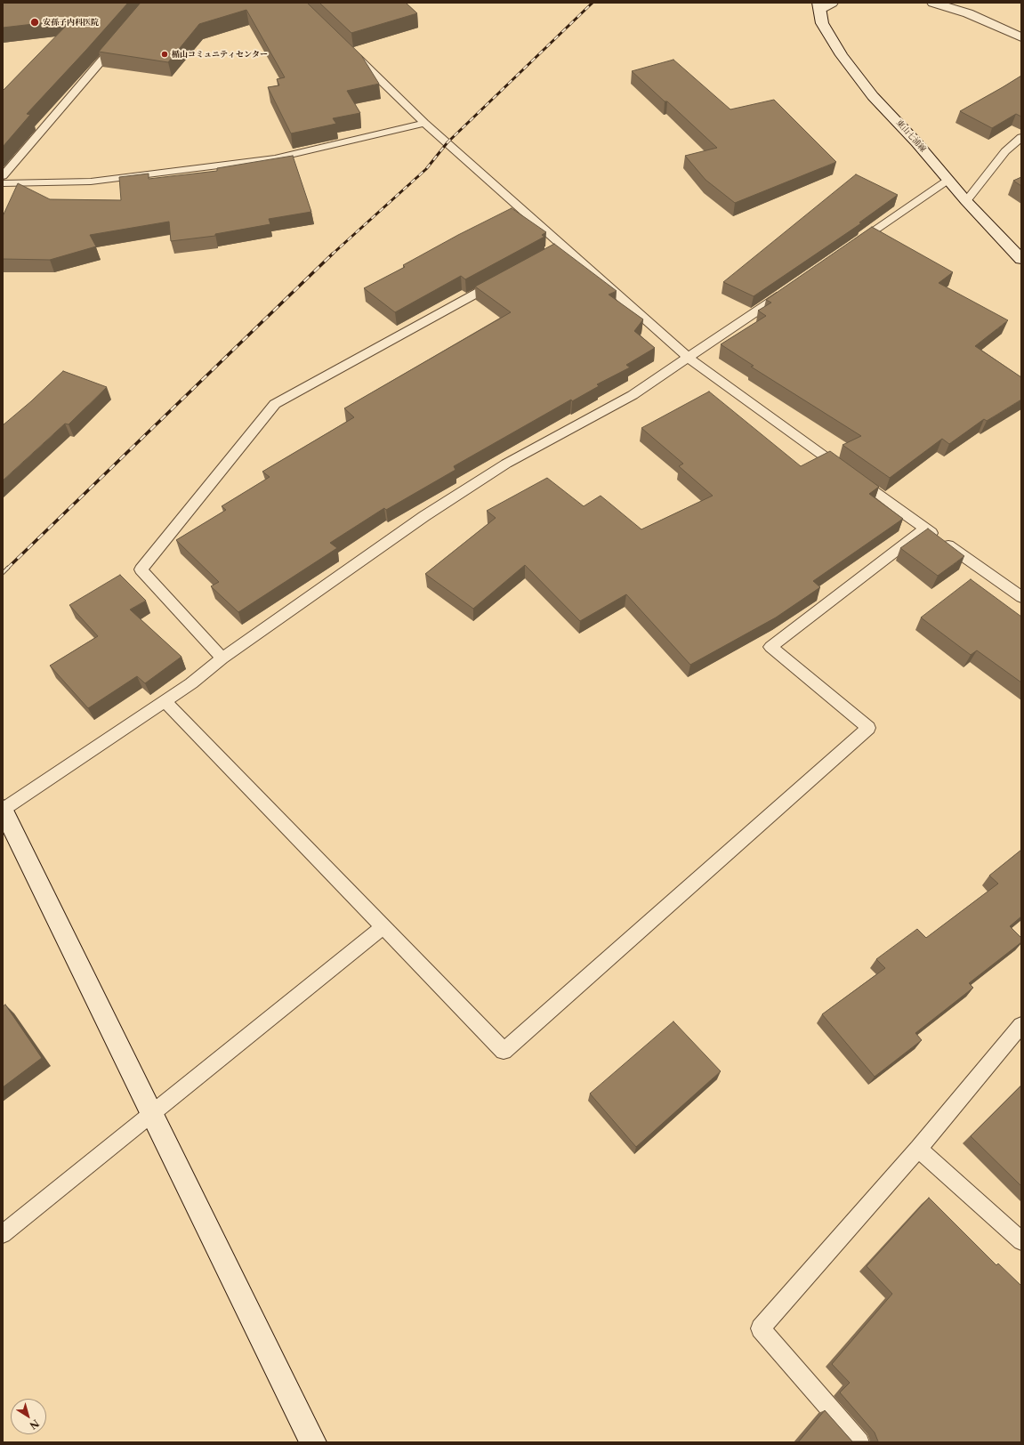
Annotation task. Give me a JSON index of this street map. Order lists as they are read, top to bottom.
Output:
{
  "streets": {
    "street": ["東山七浦線"]
  },
  "places": ["安孫子内科医院", "楯山コミュニティセンター"],
  "north": "bottom right"
}
